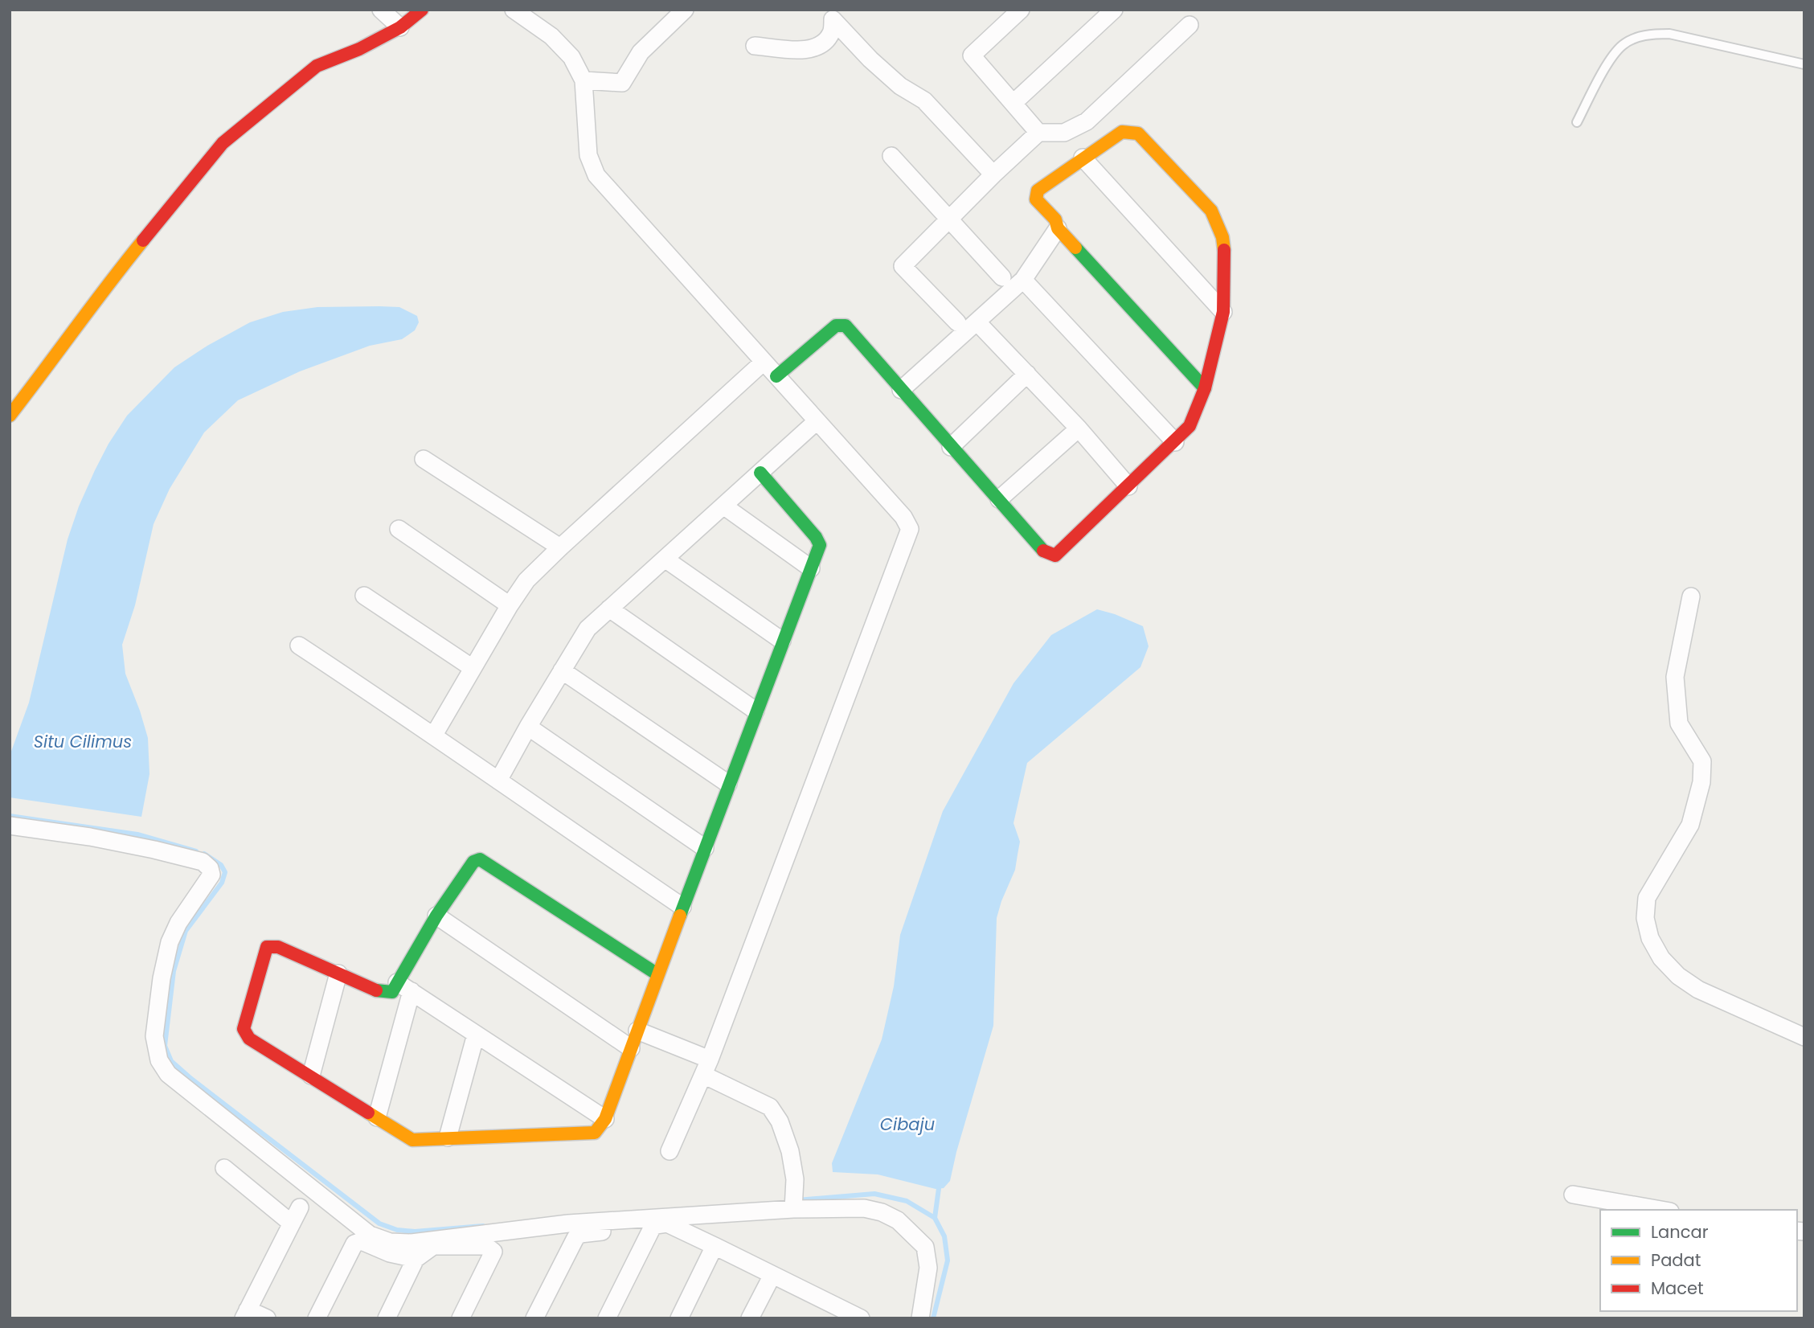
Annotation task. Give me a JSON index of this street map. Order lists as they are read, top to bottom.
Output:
{
  "water": ["Situ Cilimus", "Cibaju"],
  "legend": ["Lancar", "Padat", "Macet"]
}
